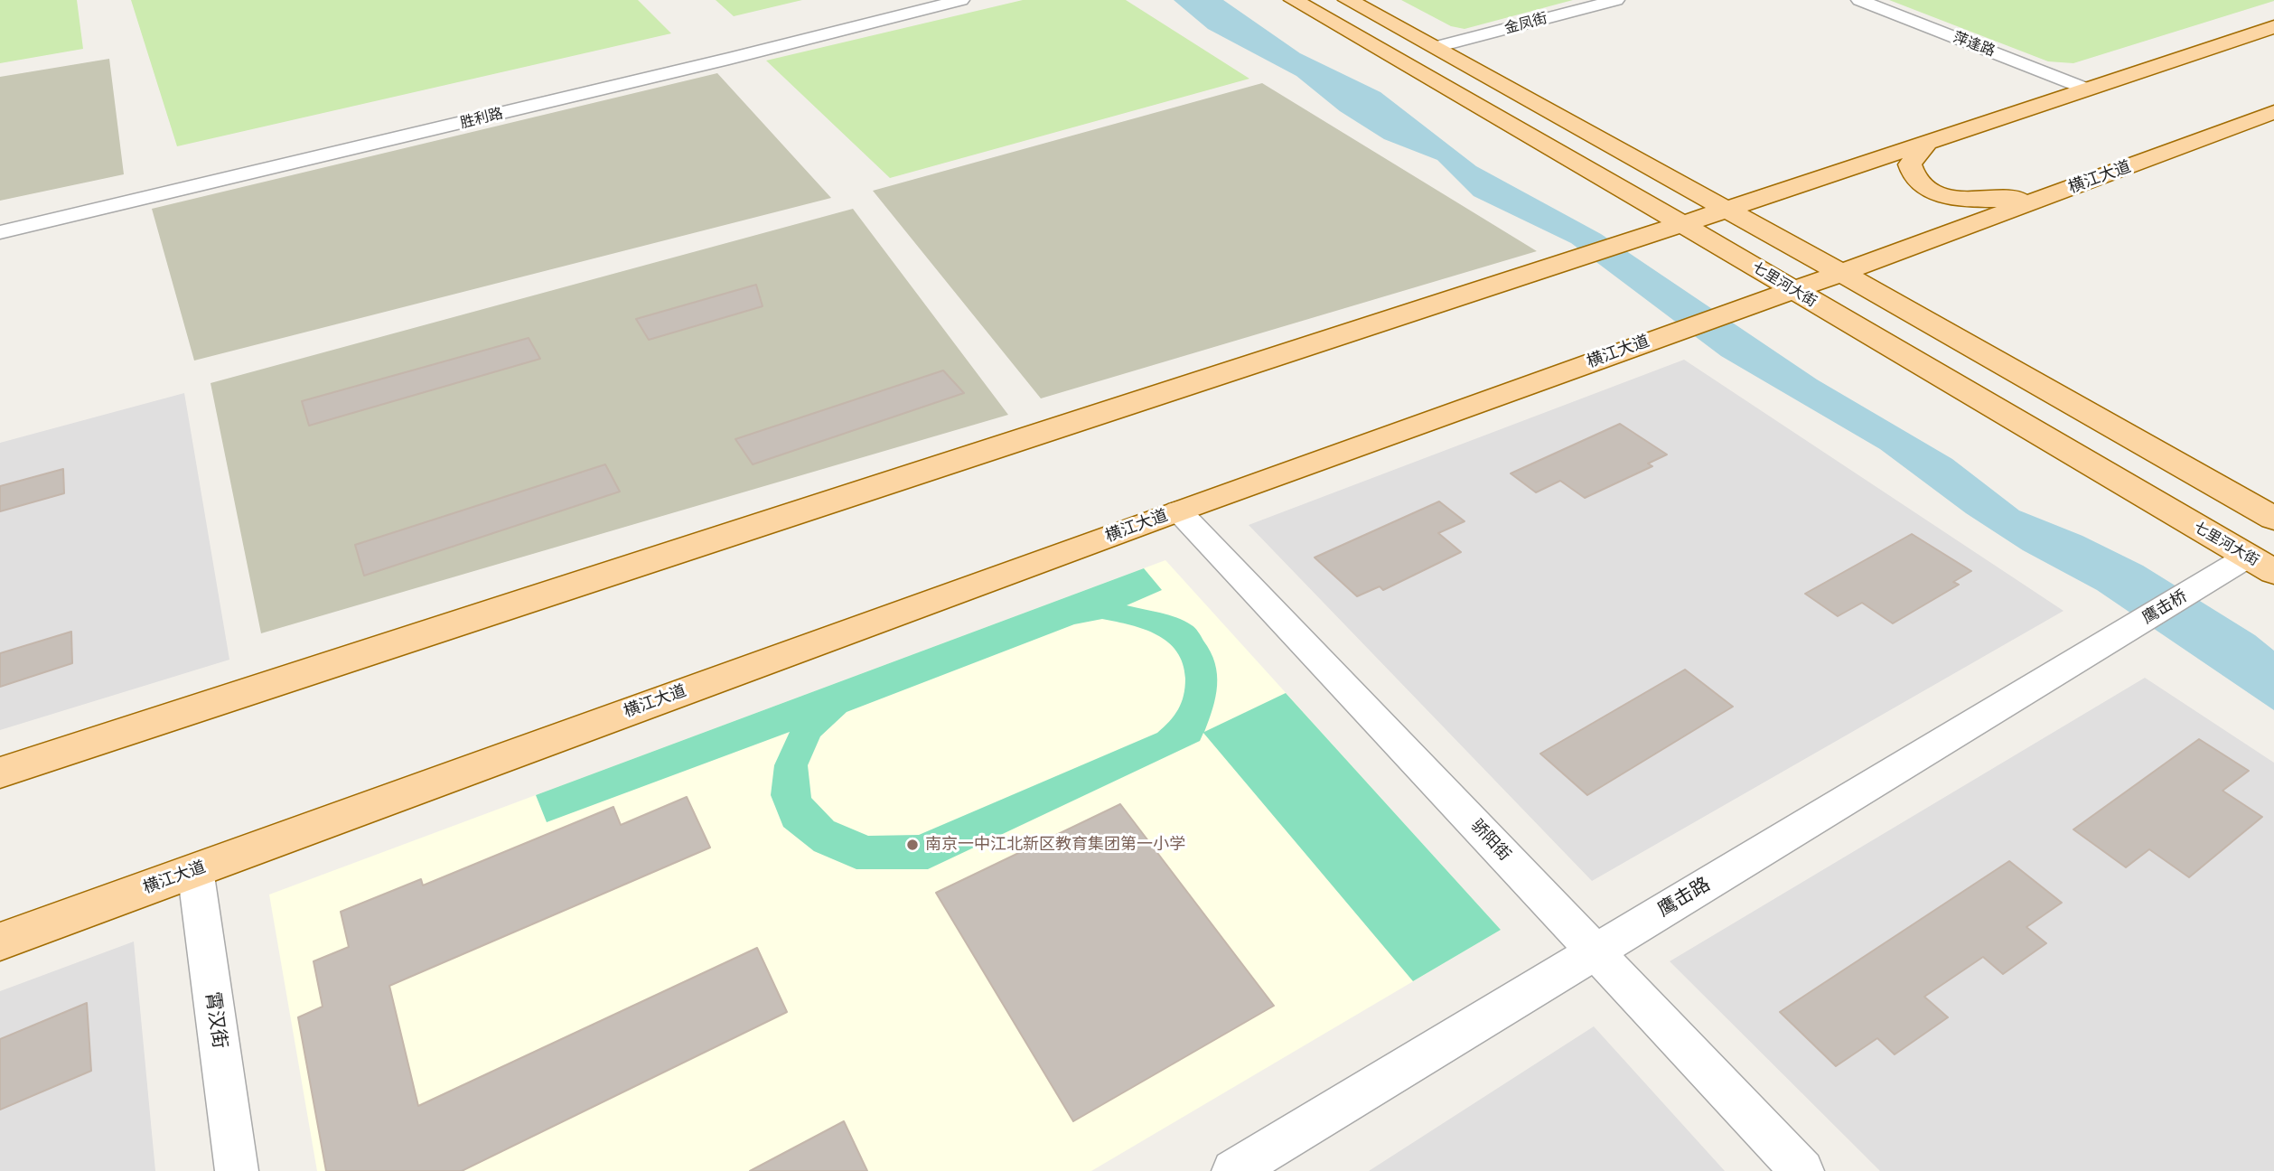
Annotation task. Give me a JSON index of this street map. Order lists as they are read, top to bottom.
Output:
{
  "streets": {
    "main road": ["横江大道", "七里河大街"],
    "street": [
      "金凤街",
      "萍逢路",
      "胜利路",
      "鹰击桥",
      "骄阳街",
      "鹰击路",
      "霄汉街"
    ]
  },
  "crossings": [
    ["横江大道", "七里河大街"],
    ["横江大道", "骄阳街"],
    ["横江大道", "霄汉街"],
    ["七里河大街", "鹰击桥"],
    ["鹰击桥", "鹰击路"],
    ["骄阳街", "鹰击路"]
  ],
  "places": ["南京一中江北新区教育集团第一小学"]
}
